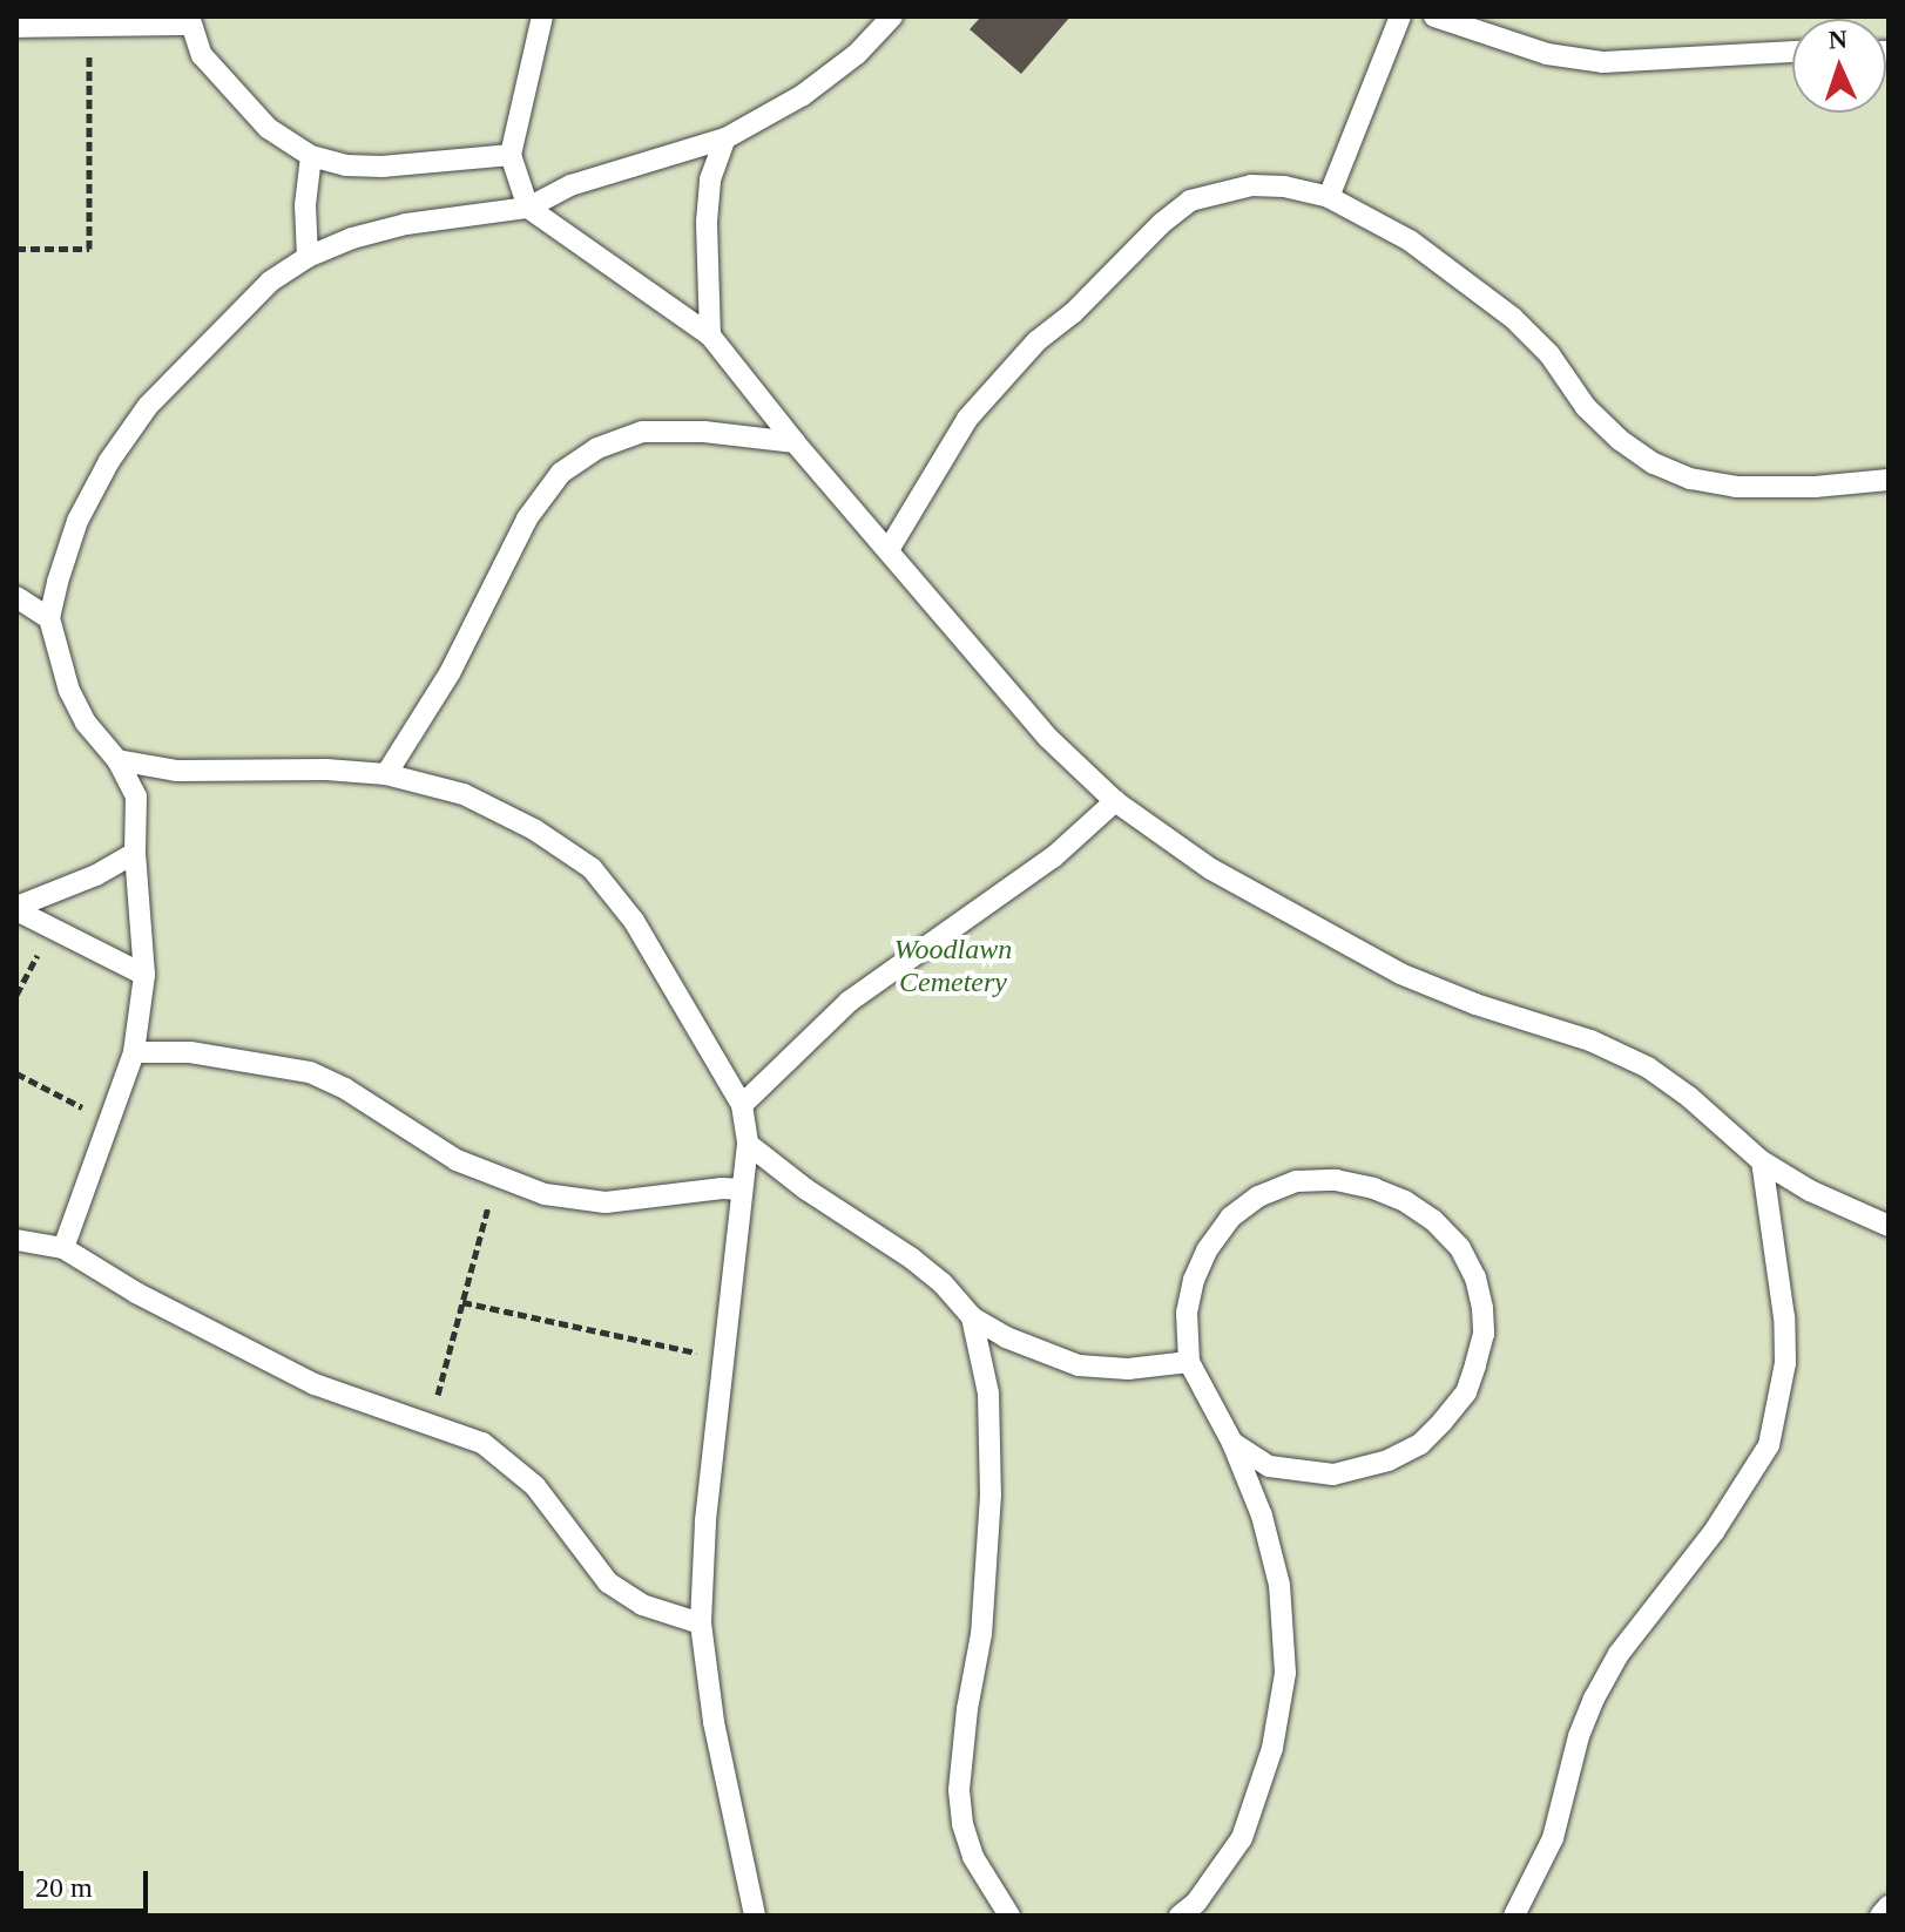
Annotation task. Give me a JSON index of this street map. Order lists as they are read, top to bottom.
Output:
{
  "parks": ["Woodlawn Cemetery"],
  "scale_bar": "20 m",
  "north": "top"
}
